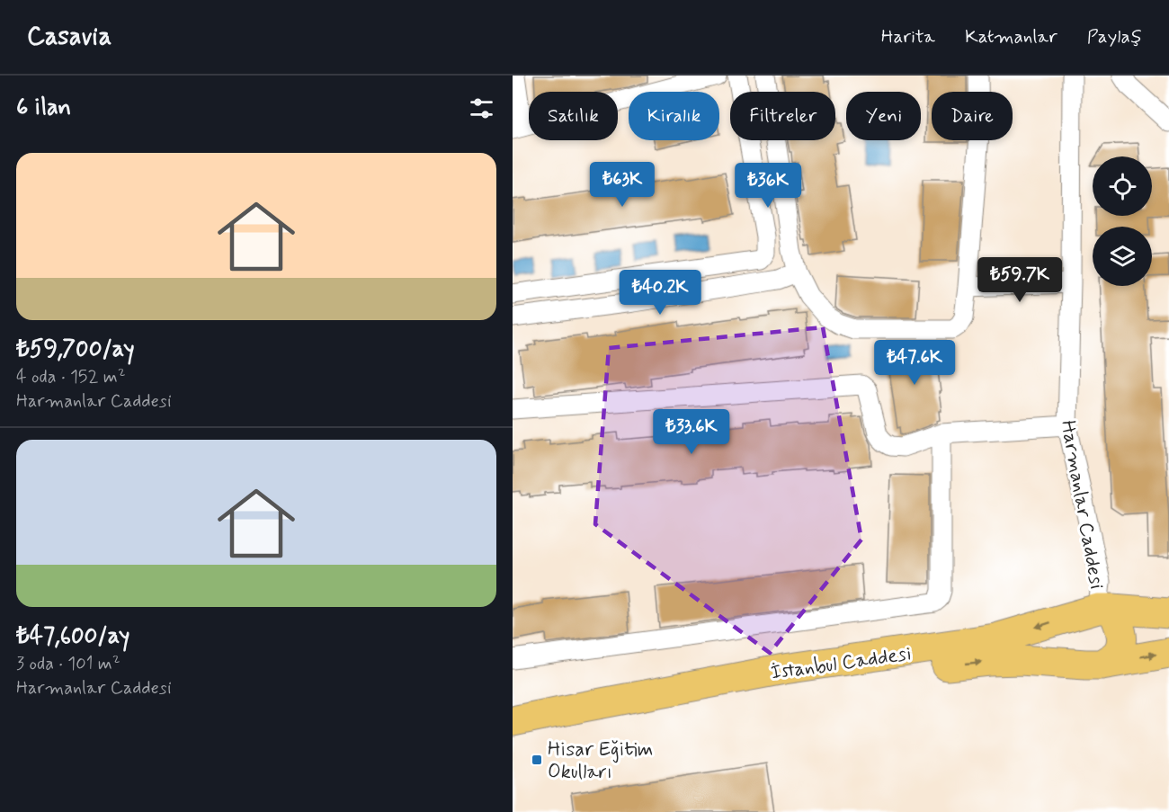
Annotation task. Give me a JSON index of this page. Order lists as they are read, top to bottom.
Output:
{
  "streets": {
    "main road": ["İstanbul Caddesi"],
    "street": ["Harmanlar Caddesi"]
  },
  "crossings": [
    ["Harmanlar Caddesi", "İstanbul Caddesi"]
  ],
  "places": {
    "transit": ["Hisar Eğitim Okulları"]
  },
  "page": {
    "header": "Casavia",
    "nav": ["Harita", "Katmanlar", "Paylaş"],
    "heading": "6 ilan",
    "chip": [
      "Satılık",
      "Kiralık",
      "Filtreler",
      "Yeni",
      "Daire"
    ],
    "list": [
      {
        "name": "₺59,700/ay",
        "note": "4 oda · 152 m² · Harmanlar Caddesi"
      },
      {
        "name": "₺47,600/ay",
        "note": "3 oda · 101 m² · Harmanlar Caddesi"
      }
    ],
    "price": [
      "₺63K",
      "₺36K",
      "₺59.7K",
      "₺40.2K",
      "₺47.6K",
      "₺33.6K"
    ]
  }
}
